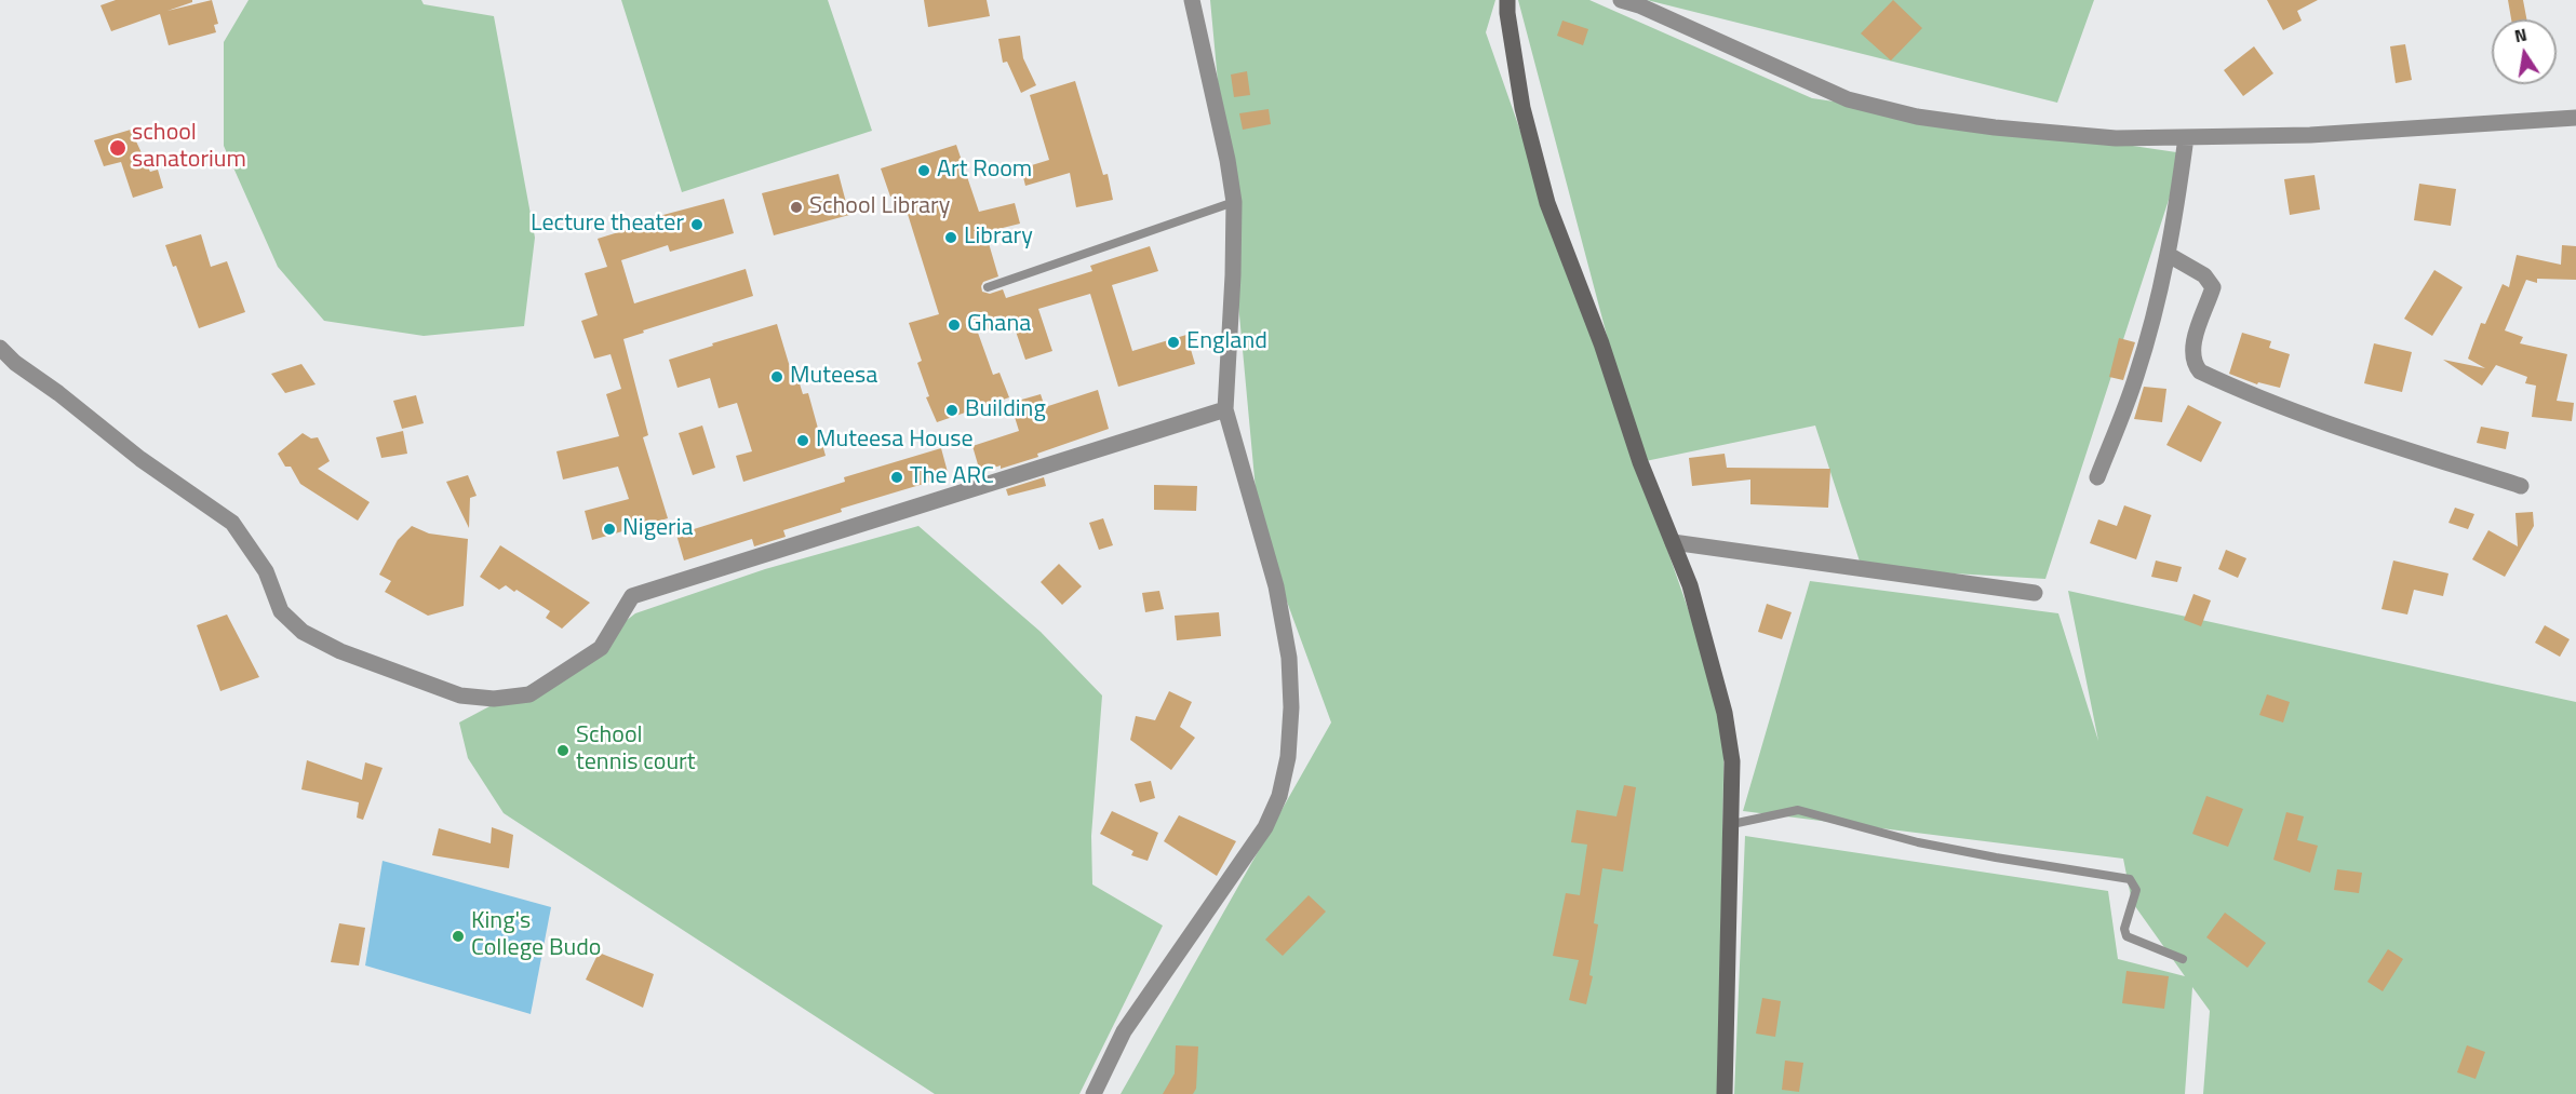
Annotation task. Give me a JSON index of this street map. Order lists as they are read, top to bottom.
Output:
{
  "places": [
    "school sanatorium",
    "Art Room",
    "School Library",
    "Lecture theater",
    "Library",
    "Ghana",
    "England",
    "Muteesa",
    "Building",
    "Muteesa House",
    "The ARC",
    "Nigeria",
    "School tennis court",
    "King's College Budo"
  ],
  "north": "top"
}
